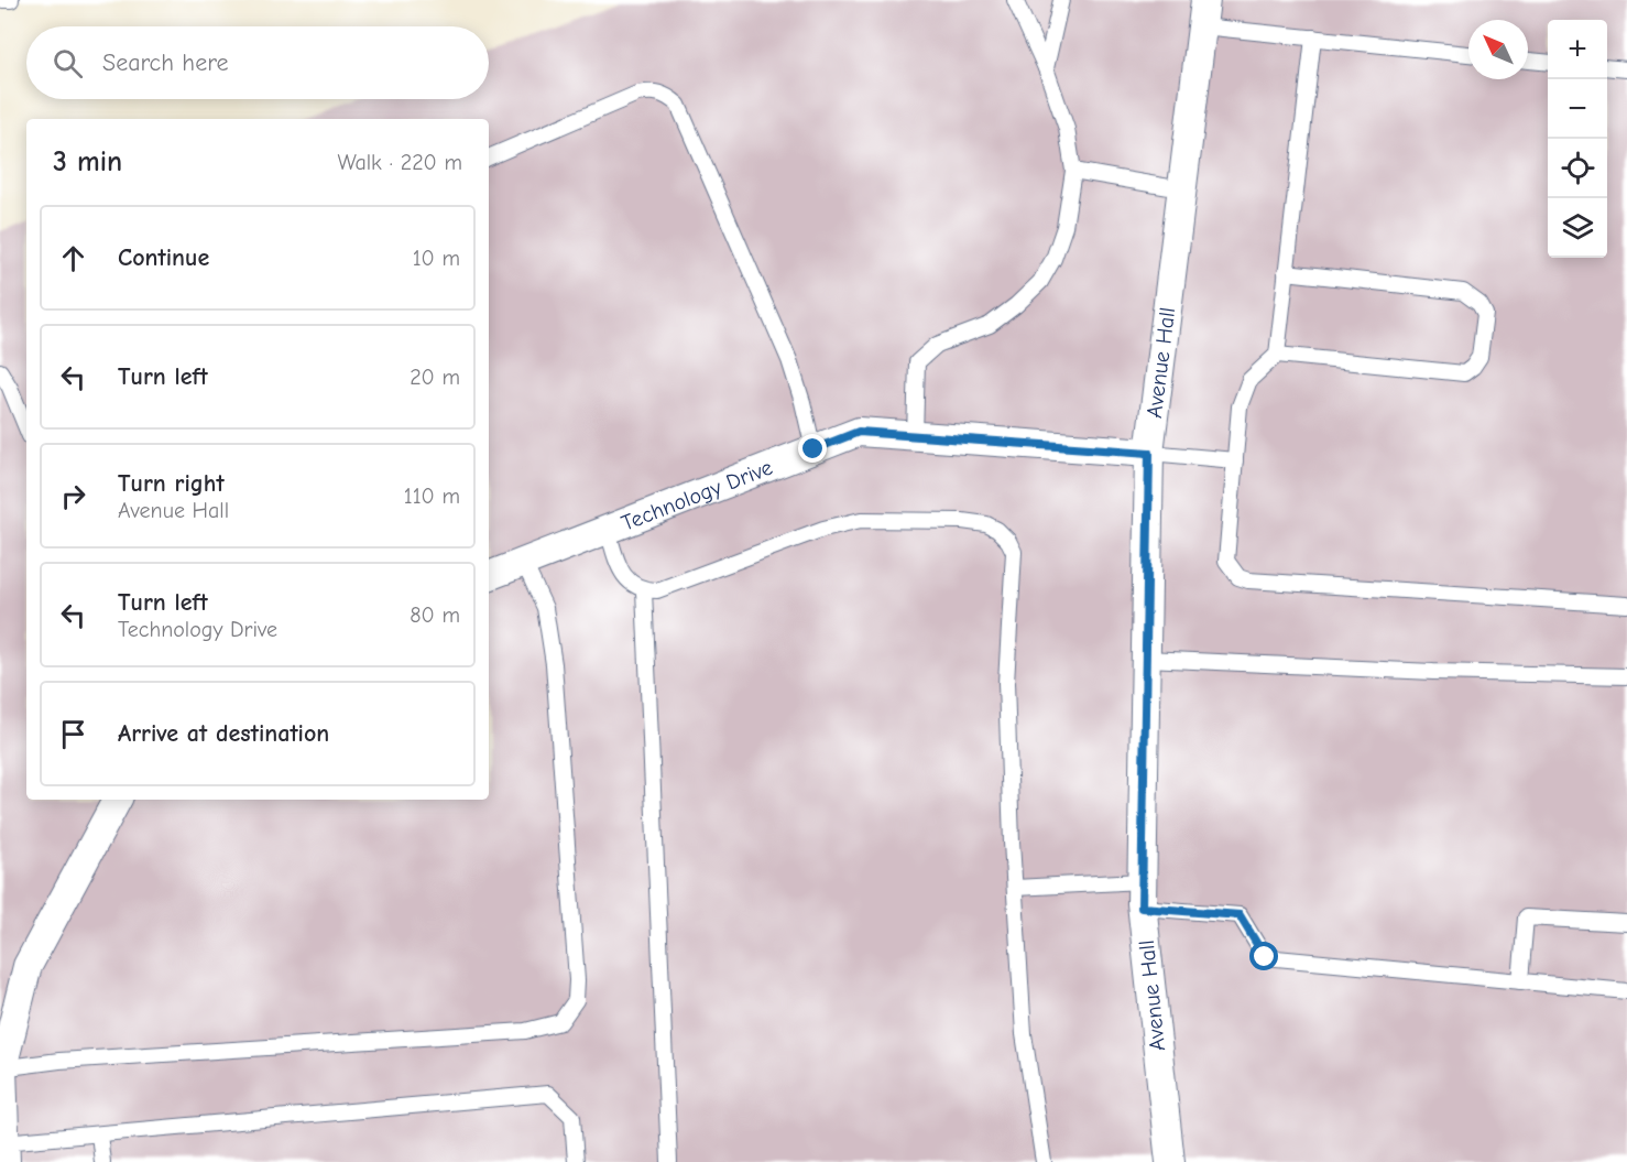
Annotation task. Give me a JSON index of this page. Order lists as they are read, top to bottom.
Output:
{
  "streets": {
    "street": ["Avenue Hall", "Technology Drive"]
  },
  "crossings": [
    ["Avenue Hall", "Technology Drive"]
  ],
  "north": "top left",
  "page": {
    "map_buttons": ["+", "−"],
    "search": "Search here",
    "heading": ["3 min", "Walk · 220 m"],
    "list": [
      ["Continue", "10 m"],
      ["Turn left", "20 m"],
      ["Turn right", "Avenue Hall", "110 m"],
      ["Turn left", "Technology Drive", "80 m"],
      "Arrive at destination"
    ]
  }
}
